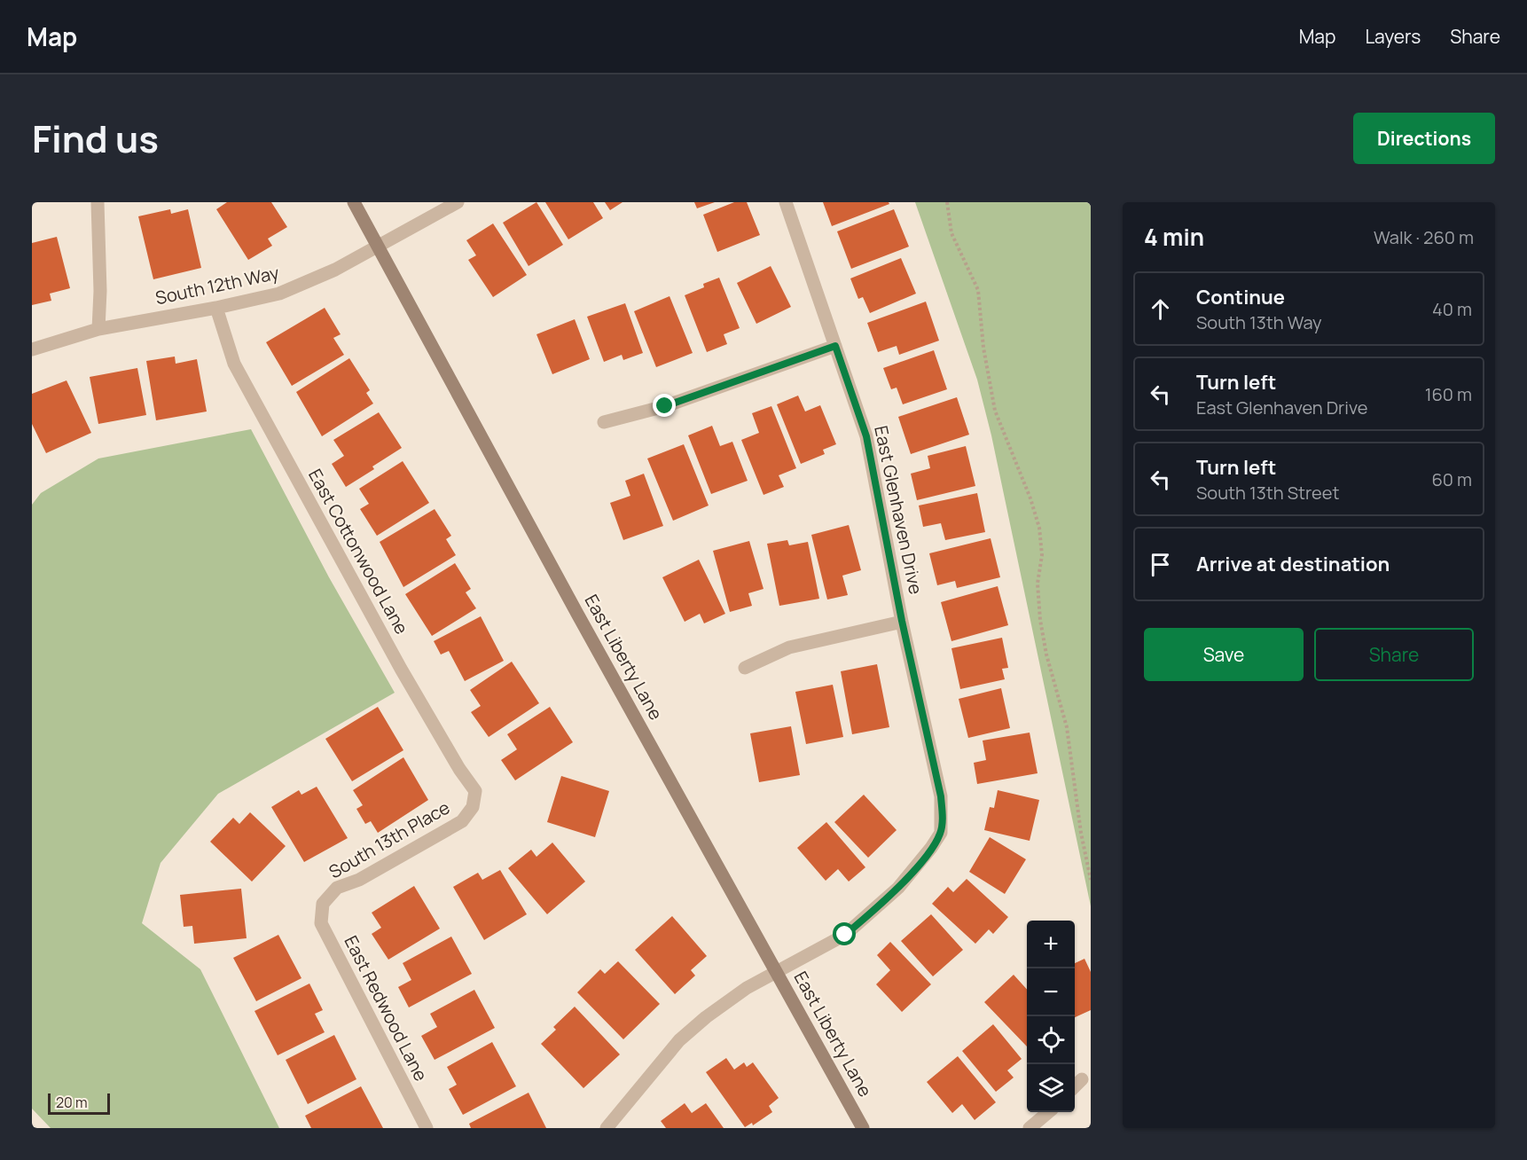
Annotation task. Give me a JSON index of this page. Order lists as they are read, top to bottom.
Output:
{
  "streets": {
    "street": [
      "South 12th Way",
      "East Glenhaven Drive",
      "East Cottonwood Lane",
      "East Liberty Lane",
      "South 13th Place",
      "East Redwood Lane"
    ]
  },
  "crossings": [
    ["South 12th Way", "East Cottonwood Lane"],
    ["South 12th Way", "East Liberty Lane"],
    ["East Glenhaven Drive", "East Liberty Lane"],
    ["East Cottonwood Lane", "South 13th Place"],
    ["South 13th Place", "East Redwood Lane"]
  ],
  "scale_bar": "20 m",
  "page": {
    "header": "Map",
    "nav": ["Map", "Layers", "Share"],
    "title": "Find us",
    "buttons": [
      "Directions",
      ["Save", "Share"]
    ],
    "heading": ["4 min", "Walk · 260 m"],
    "list": [
      ["Continue", "South 13th Way", "40 m"],
      ["Turn left", "East Glenhaven Drive", "160 m"],
      ["Turn left", "South 13th Street", "60 m"],
      "Arrive at destination"
    ],
    "map_buttons": ["+", "−"],
    "scale": "20 m"
  }
}
